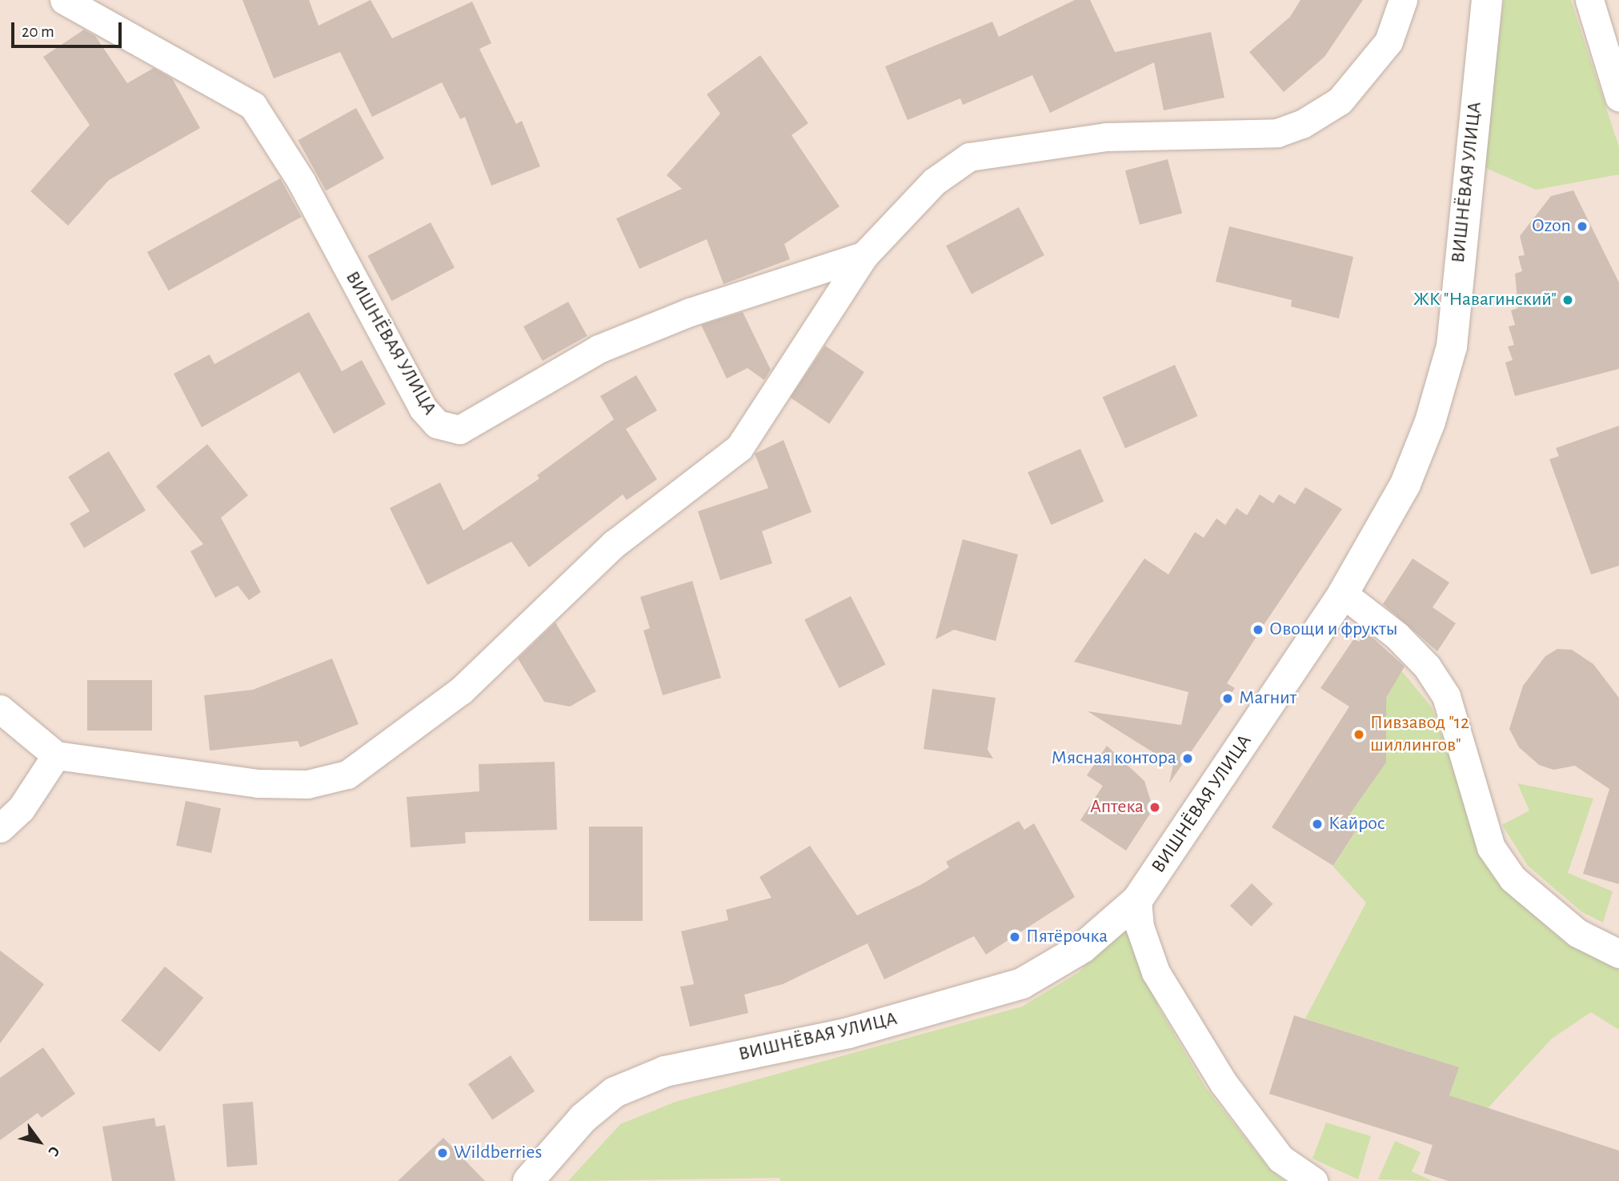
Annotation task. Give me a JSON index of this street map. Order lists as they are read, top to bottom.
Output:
{
  "streets": {
    "street": ["ВИШНЁВАЯ УЛИЦА"]
  },
  "places": [
    "Ozon",
    "ЖК \"Навагинский\"",
    "Овощи и фрукты",
    "Магнит",
    "Пивзавод \"12 шиллингов\"",
    "Мясная контора",
    "Аптека",
    "Кайрос",
    "Пятёрочка",
    "Wildberries"
  ],
  "scale_bar": "20 m",
  "north": "bottom right"
}
